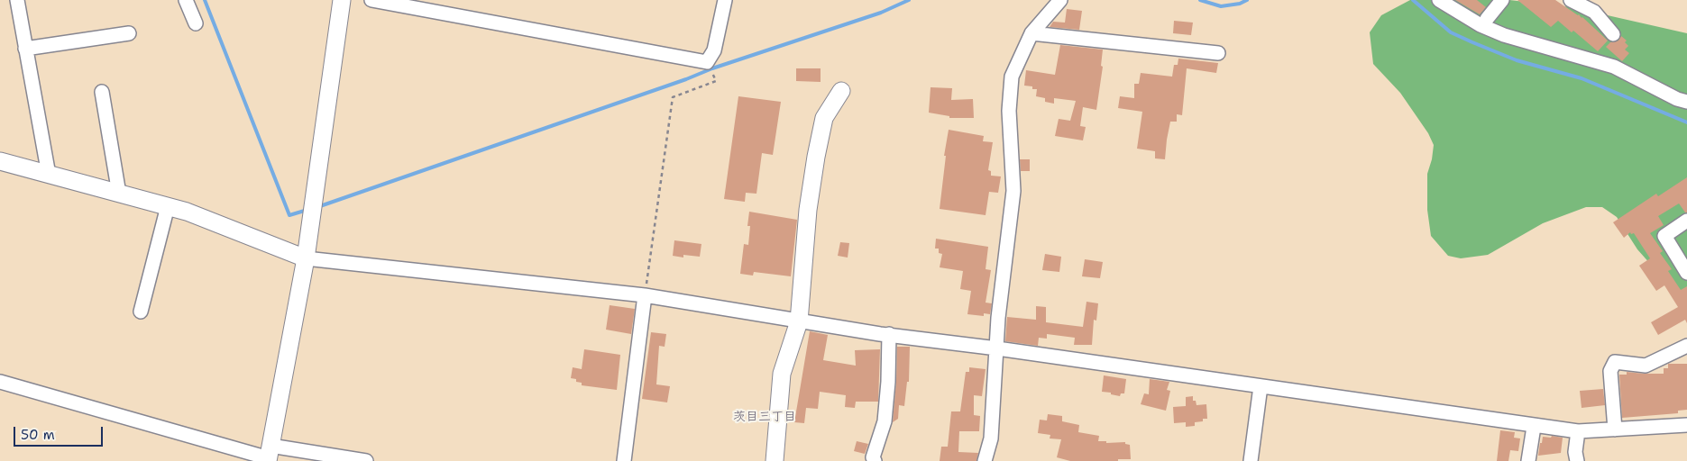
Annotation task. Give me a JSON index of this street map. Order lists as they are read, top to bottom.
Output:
{
  "districts": ["茨目三丁目"],
  "scale_bar": "50 m"
}
